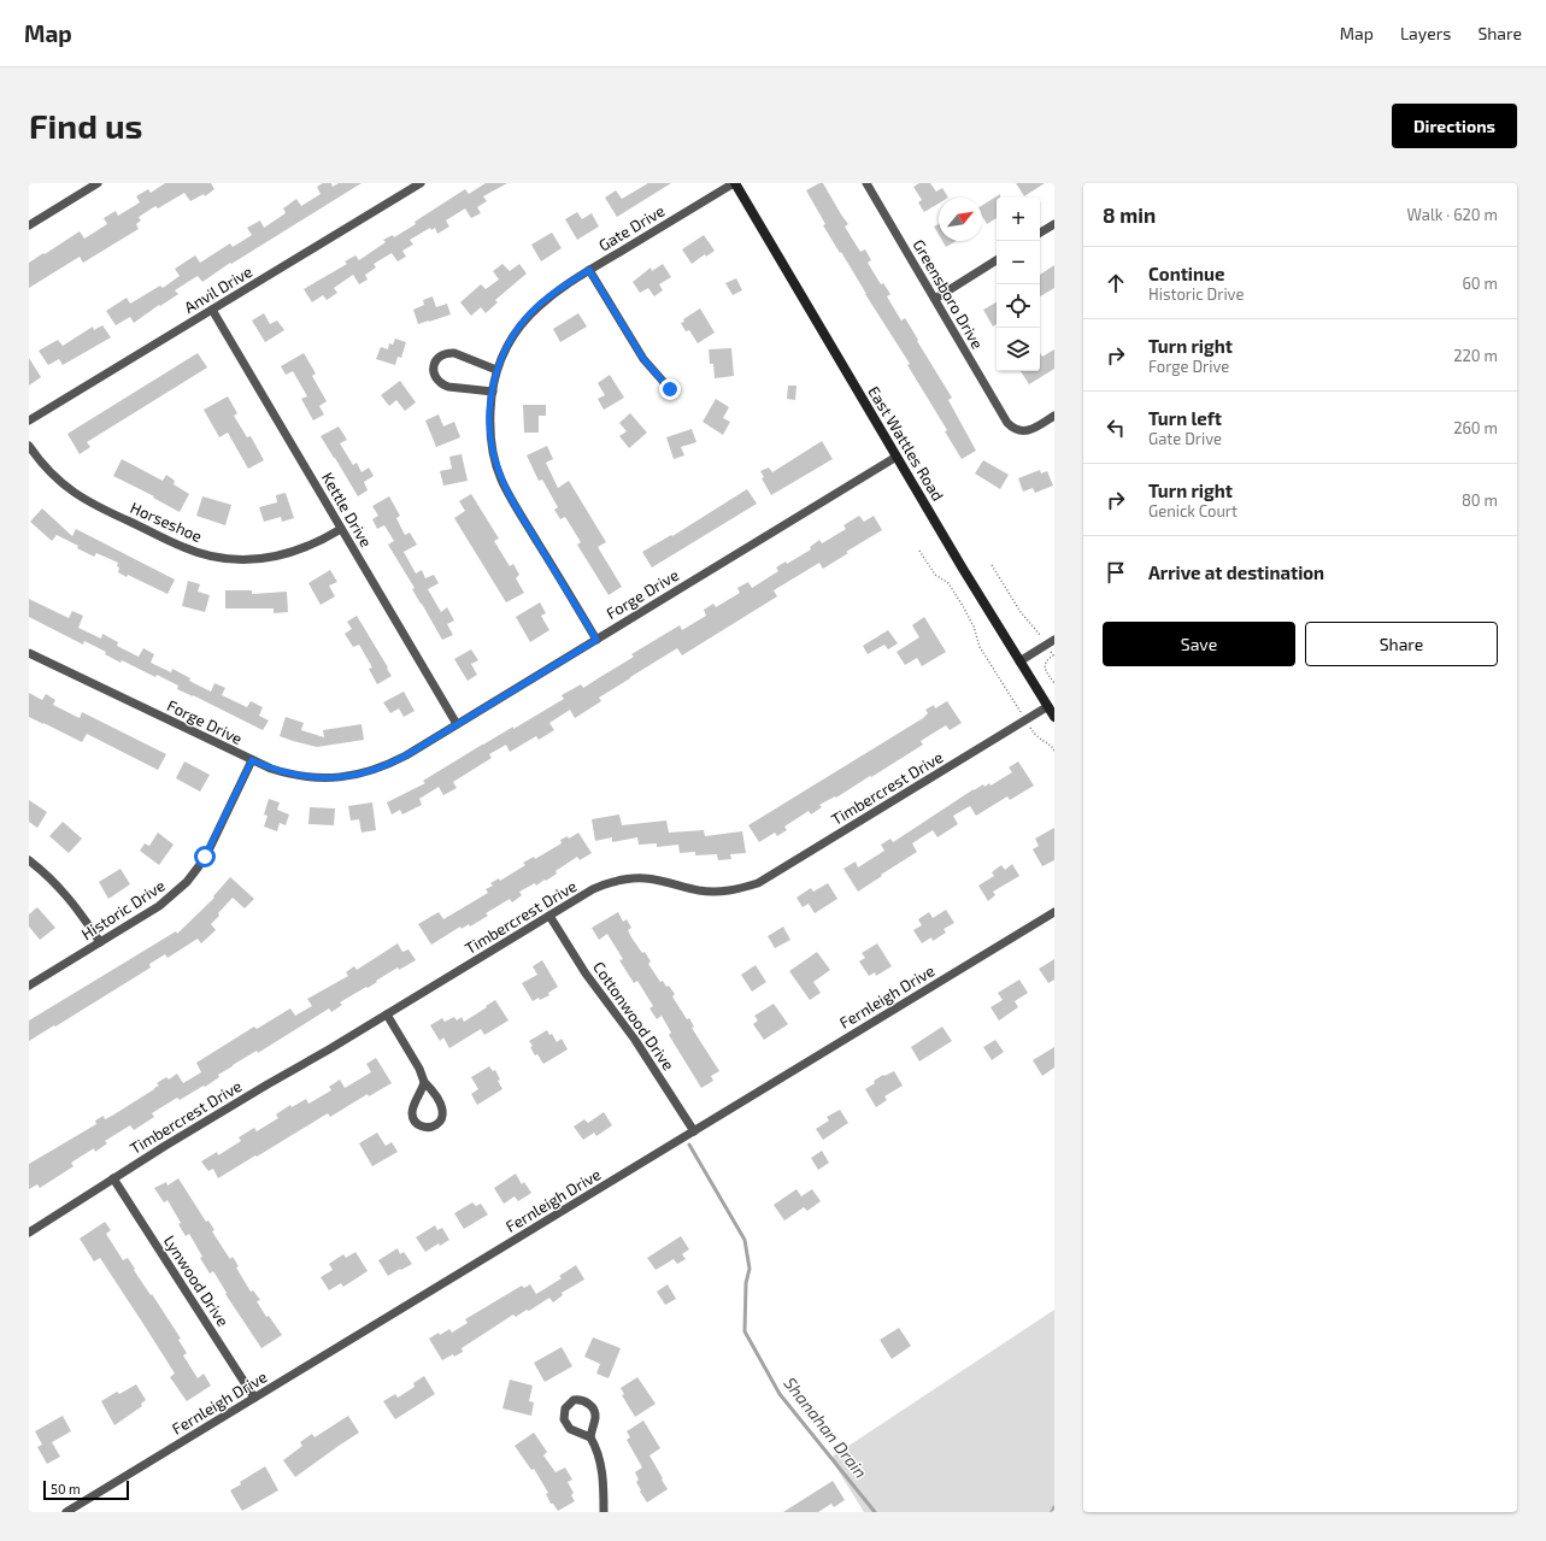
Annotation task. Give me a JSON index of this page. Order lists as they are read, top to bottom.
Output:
{
  "streets": {
    "main road": ["East Wattles Road"],
    "street": [
      "Gate Drive",
      "Anvil Drive",
      "Greensboro Drive",
      "Kettle Drive",
      "Horseshoe",
      "Forge Drive",
      "Timbercrest Drive",
      "Historic Drive",
      "Fernleigh Drive",
      "Cottonwood Drive",
      "Lynwood Drive"
    ]
  },
  "crossings": [
    ["Gate Drive", "East Wattles Road"],
    ["Gate Drive", "Forge Drive"],
    ["Anvil Drive", "Kettle Drive"],
    ["East Wattles Road", "Forge Drive"],
    ["East Wattles Road", "Timbercrest Drive"],
    ["Kettle Drive", "Horseshoe"],
    ["Kettle Drive", "Forge Drive"],
    ["Forge Drive", "Historic Drive"],
    ["Timbercrest Drive", "Cottonwood Drive"],
    ["Timbercrest Drive", "Lynwood Drive"],
    ["Fernleigh Drive", "Cottonwood Drive"],
    ["Fernleigh Drive", "Lynwood Drive"]
  ],
  "water": ["Shanahan Drain"],
  "scale_bar": "50 m",
  "north": "top right",
  "page": {
    "header": "Map",
    "nav": ["Map", "Layers", "Share"],
    "buttons": [
      "Directions",
      ["Save", "Share"]
    ],
    "title": "Find us",
    "heading": ["8 min", "Walk · 620 m"],
    "map_buttons": ["+", "−"],
    "list": [
      ["Continue", "Historic Drive", "60 m"],
      ["Turn right", "Forge Drive", "220 m"],
      ["Turn left", "Gate Drive", "260 m"],
      ["Turn right", "Genick Court", "80 m"],
      "Arrive at destination"
    ],
    "scale": "50 m"
  }
}
